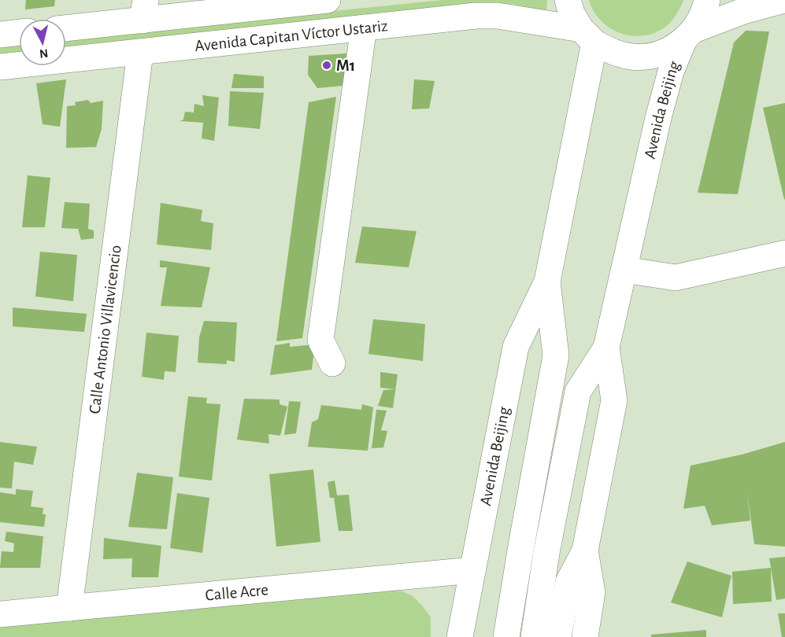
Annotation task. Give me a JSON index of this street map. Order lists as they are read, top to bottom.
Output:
{
  "streets": {
    "main road": [
      "Avenida Capitan Víctor Ustariz",
      "Avenida Beijing",
      "Calle Antonio Villavicencio",
      "Calle Acre"
    ]
  },
  "crossings": [
    ["Avenida Capitan Víctor Ustariz", "Avenida Beijing"],
    ["Avenida Capitan Víctor Ustariz", "Calle Antonio Villavicencio"],
    ["Avenida Beijing", "Calle Acre"],
    ["Calle Antonio Villavicencio", "Calle Acre"]
  ],
  "places": ["M1"],
  "north": "bottom"
}
